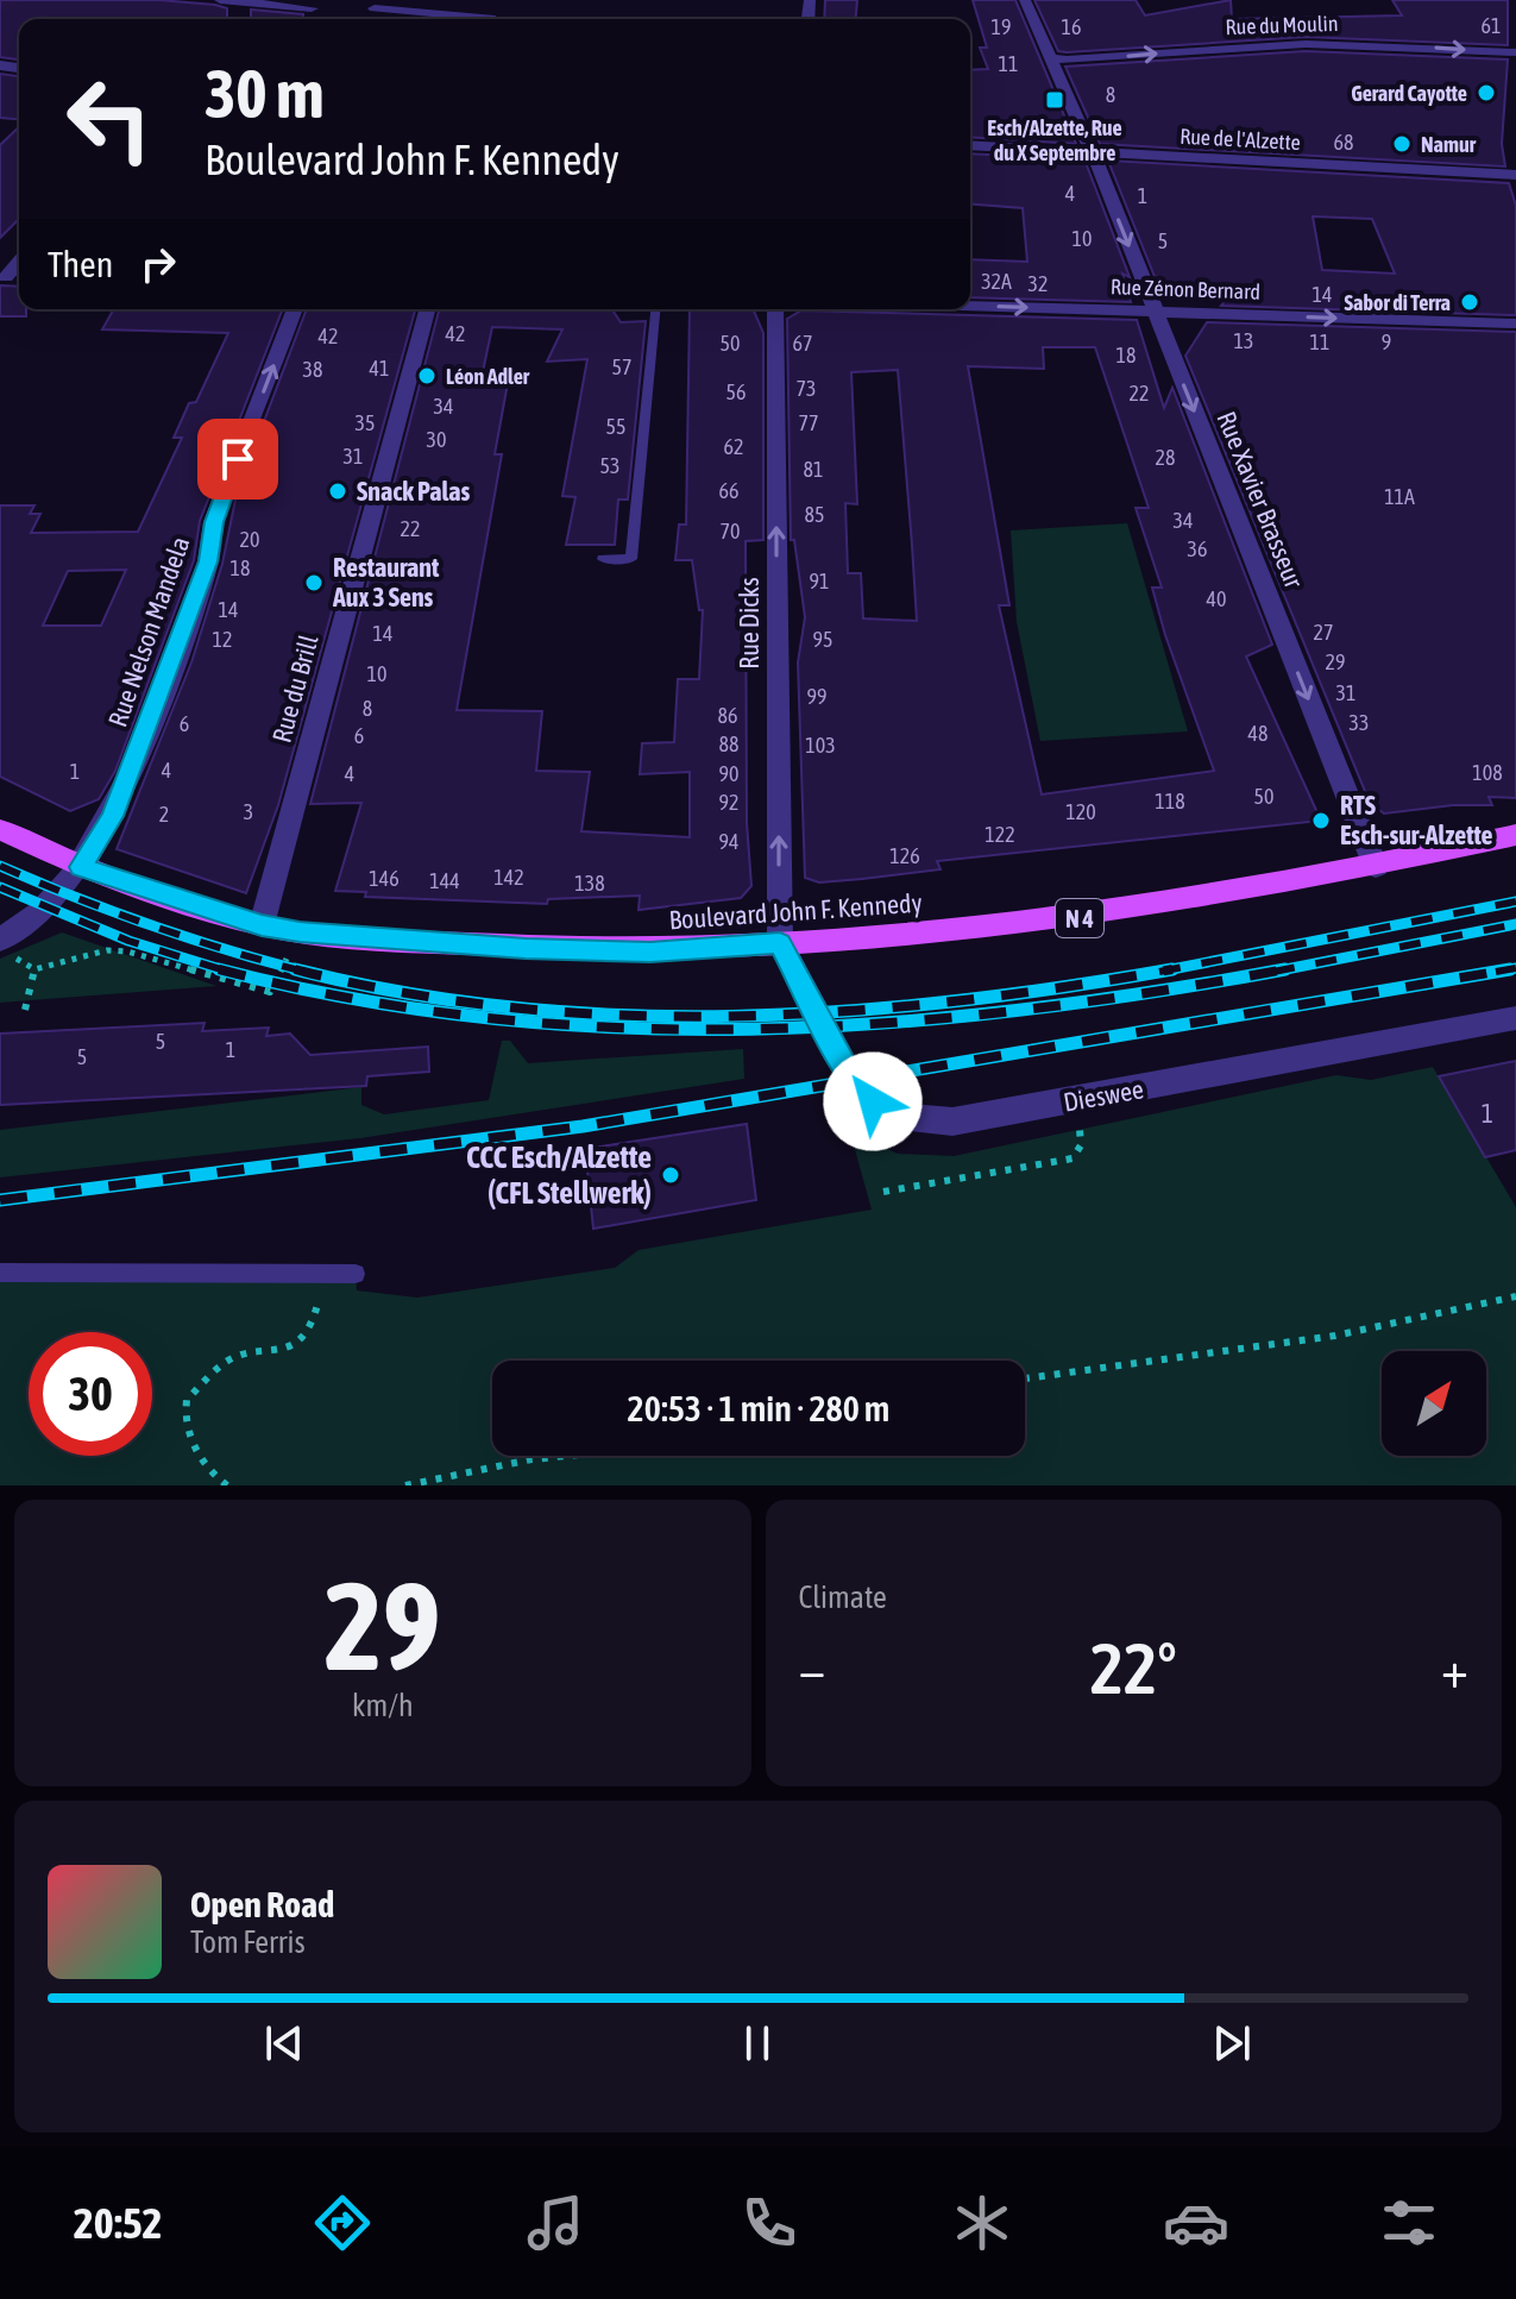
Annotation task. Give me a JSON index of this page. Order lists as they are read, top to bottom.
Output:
{
  "streets": {
    "main road": ["Boulevard John F. Kennedy", "N 4"],
    "street": [
      "Rue du Moulin",
      "Rue de l'Alzette",
      "Rue Zénon Bernard",
      "Rue Xavier Brasseur",
      "Rue Dicks",
      "Rue Nelson Mandela",
      "Rue du Brill",
      "Dieswee"
    ]
  },
  "crossings": [
    ["Rue du Moulin", "Rue Xavier Brasseur"],
    ["Rue de l'Alzette", "Rue Xavier Brasseur"],
    ["Rue Zénon Bernard", "Rue Xavier Brasseur"],
    ["Rue Xavier Brasseur", "Boulevard John F. Kennedy"],
    ["Rue Dicks", "Boulevard John F. Kennedy"],
    ["Rue Dicks", "Dieswee"],
    ["Rue Nelson Mandela", "Boulevard John F. Kennedy"],
    ["Rue Nelson Mandela", "N 4"],
    ["Rue du Brill", "Boulevard John F. Kennedy"],
    ["Boulevard John F. Kennedy", "N 4"],
    ["Boulevard John F. Kennedy", "Dieswee"]
  ],
  "one_way": [
    "Rue du Moulin",
    "Rue Zénon Bernard",
    "Rue Xavier Brasseur",
    "Rue Dicks",
    "Rue Nelson Mandela"
  ],
  "places": {
    "other": [
      "Gerard Cayotte",
      "Namur",
      "Sabor di Terra",
      "Léon Adler",
      "Snack Palas",
      "Restaurant Aux 3 Sens",
      "RTS Esch-sur-Alzette",
      "CCC Esch/Alzette (CFL Stellwerk)"
    ],
    "transit": ["Esch/Alzette, Rue du X Septembre"]
  },
  "house_numbers": [
    "61",
    "19",
    "16",
    "11",
    "8",
    "68",
    "4",
    "1",
    "10",
    "5",
    "32A",
    "32",
    "14",
    "42",
    "42",
    "13",
    "11",
    "9",
    "50",
    "67",
    "18",
    "57",
    "41",
    "38",
    "73",
    "56",
    "22",
    "34",
    "35",
    "77",
    "55",
    "30",
    "62",
    "31",
    "28",
    "53",
    "81",
    "66",
    "11A",
    "85",
    "34",
    "22",
    "70",
    "20",
    "36",
    "18",
    "91",
    "40",
    "14",
    "27",
    "14",
    "12",
    "95",
    "29",
    "10",
    "31",
    "99",
    "8",
    "86",
    "33",
    "6",
    "48",
    "6",
    "88",
    "103",
    "4",
    "1",
    "108",
    "4",
    "90",
    "50",
    "118",
    "92",
    "3",
    "120",
    "2",
    "122",
    "94",
    "126",
    "142",
    "146",
    "144",
    "138",
    "5",
    "1",
    "5",
    "1"
  ],
  "north": "top right",
  "page": {
    "turn": ["30 m", "Boulevard John F. Kennedy"],
    "then": "Then",
    "limit": "30",
    "trip": "20:53 · 1 min · 280 m",
    "tile": [
      ["29", "km/h"],
      "Climate"
    ],
    "heat": ["−", "22°", "+"],
    "song": ["Open Road", "Tom Ferris"],
    "tabs": "20:52"
  }
}
